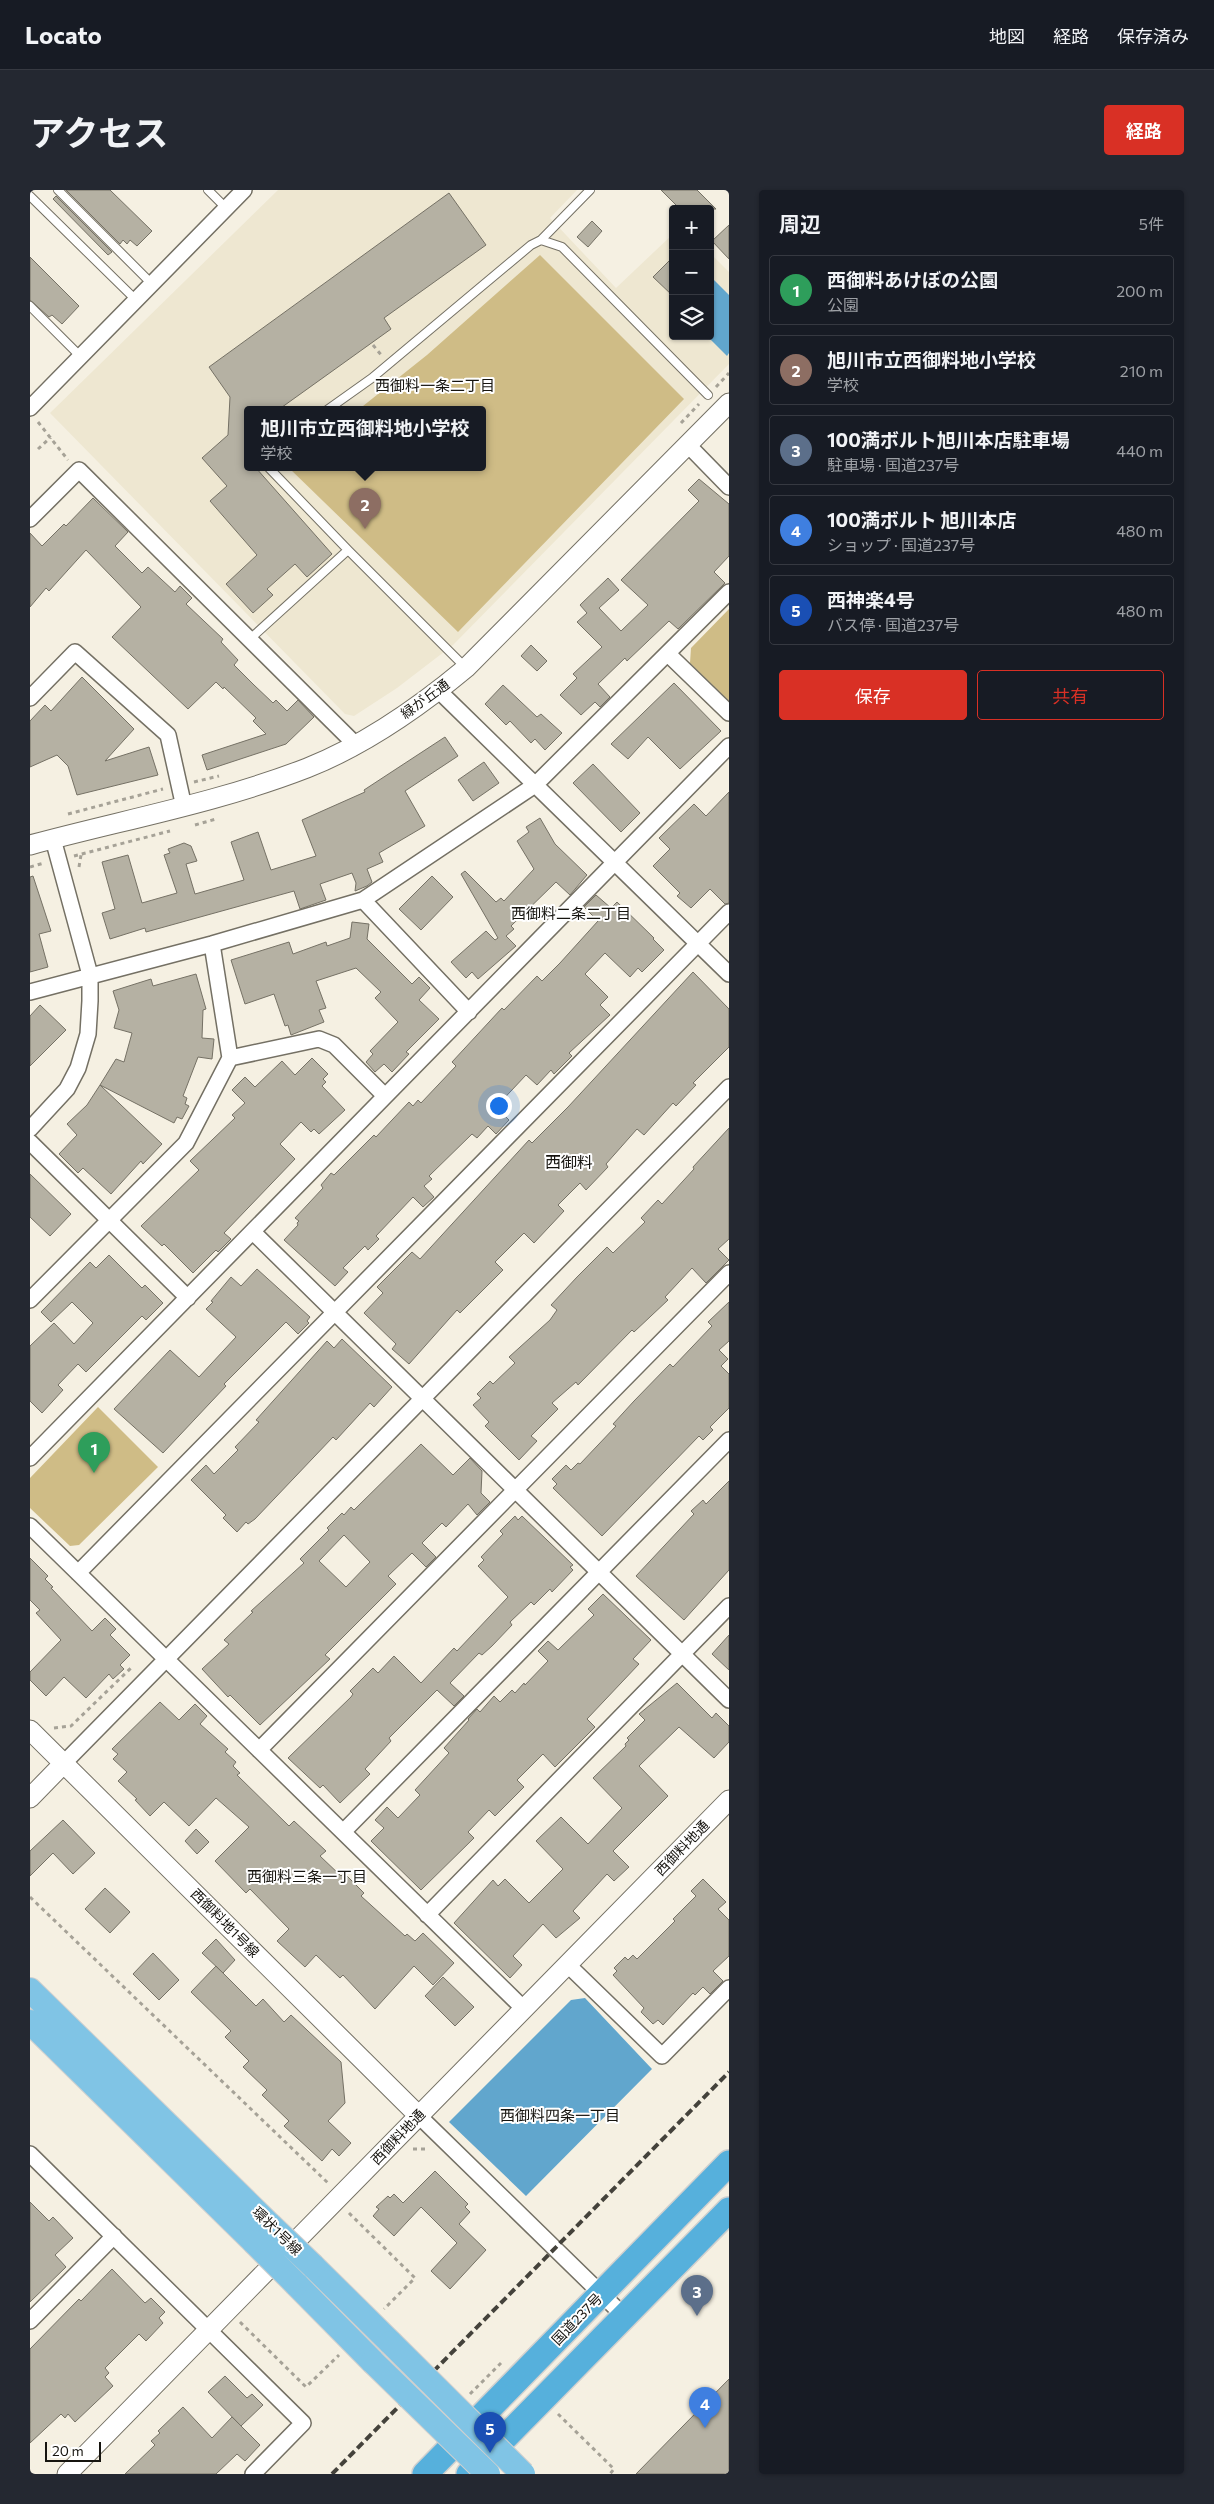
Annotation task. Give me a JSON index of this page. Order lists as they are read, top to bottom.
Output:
{
  "streets": {
    "highway": ["国道237号"],
    "main road": ["環状1号線"],
    "street": ["緑が丘通", "西御料地通", "西御料地1号線"]
  },
  "crossings": [
    ["西御料地通", "西御料地1号線"]
  ],
  "districts": [
    "西御料一条二丁目",
    "西御料二条二丁目",
    "西御料",
    "西御料三条一丁目",
    "西御料四条一丁目"
  ],
  "scale_bar": "20 m",
  "page": {
    "header": "Locato",
    "nav": ["地図", "経路", "保存済み"],
    "title": "アクセス",
    "buttons": [
      "経路",
      ["保存", "共有"]
    ],
    "heading": ["周辺", "5件"],
    "map_buttons": ["+", "−"],
    "list": [
      {
        "mark": "1",
        "name": "西御料あけぼの公園",
        "note": "公園",
        "value": "200 m"
      },
      {
        "mark": "2",
        "name": "旭川市立西御料地小学校",
        "note": "学校",
        "value": "210 m"
      },
      {
        "mark": "3",
        "name": "100満ボルト旭川本店駐車場",
        "note": "駐車場 · 国道237号",
        "value": "440 m"
      },
      {
        "mark": "4",
        "name": "100満ボルト 旭川本店",
        "note": "ショップ · 国道237号",
        "value": "480 m"
      },
      {
        "mark": "5",
        "name": "西神楽4号",
        "note": "バス停 · 国道237号",
        "value": "480 m"
      }
    ],
    "popup": ["旭川市立西御料地小学校", "学校"],
    "pins": [
      "2",
      "1",
      "3",
      "4",
      "5"
    ],
    "scale": "20 m"
  }
}
